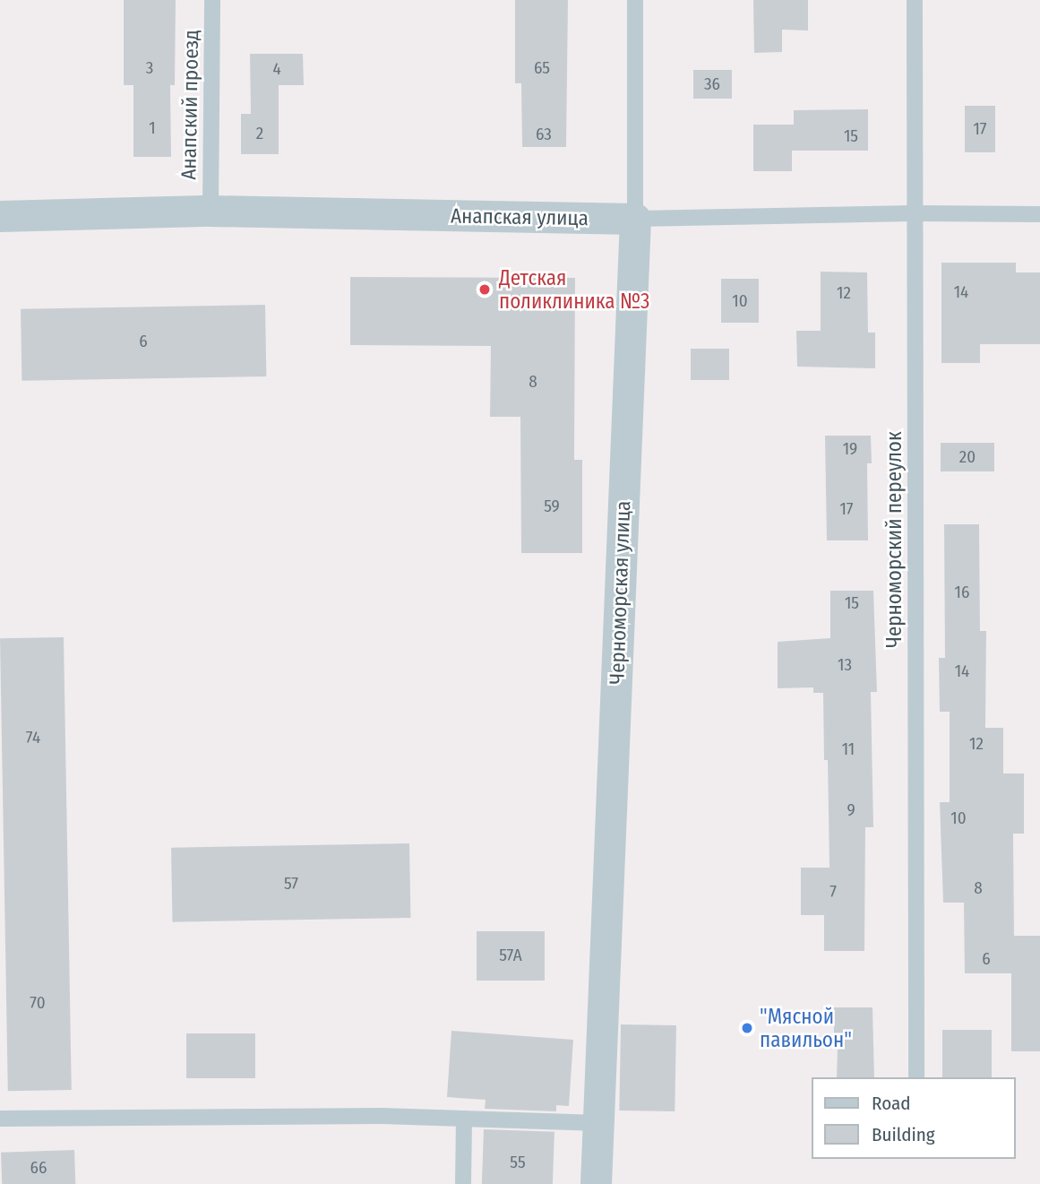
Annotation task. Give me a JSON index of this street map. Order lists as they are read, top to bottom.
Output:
{
  "streets": {
    "street": ["Анапская улица", "Черноморская улица"],
    "lane": ["Анапский проезд", "Черноморский переулок"]
  },
  "crossings": [
    ["Анапский проезд", "Анапская улица"],
    ["Анапская улица", "Черноморский переулок"],
    ["Анапская улица", "Черноморская улица"]
  ],
  "places": ["Детская поликлиника №3", "\"Мясной павильон\""],
  "house_numbers": [
    "3",
    "65",
    "4",
    "36",
    "1",
    "17",
    "2",
    "63",
    "15",
    "14",
    "12",
    "10",
    "6",
    "8",
    "19",
    "20",
    "59",
    "17",
    "16",
    "15",
    "13",
    "14",
    "74",
    "12",
    "11",
    "9",
    "10",
    "57",
    "8",
    "7",
    "57А",
    "6",
    "70",
    "55",
    "66"
  ],
  "legend": ["Road", "Building"]
}
